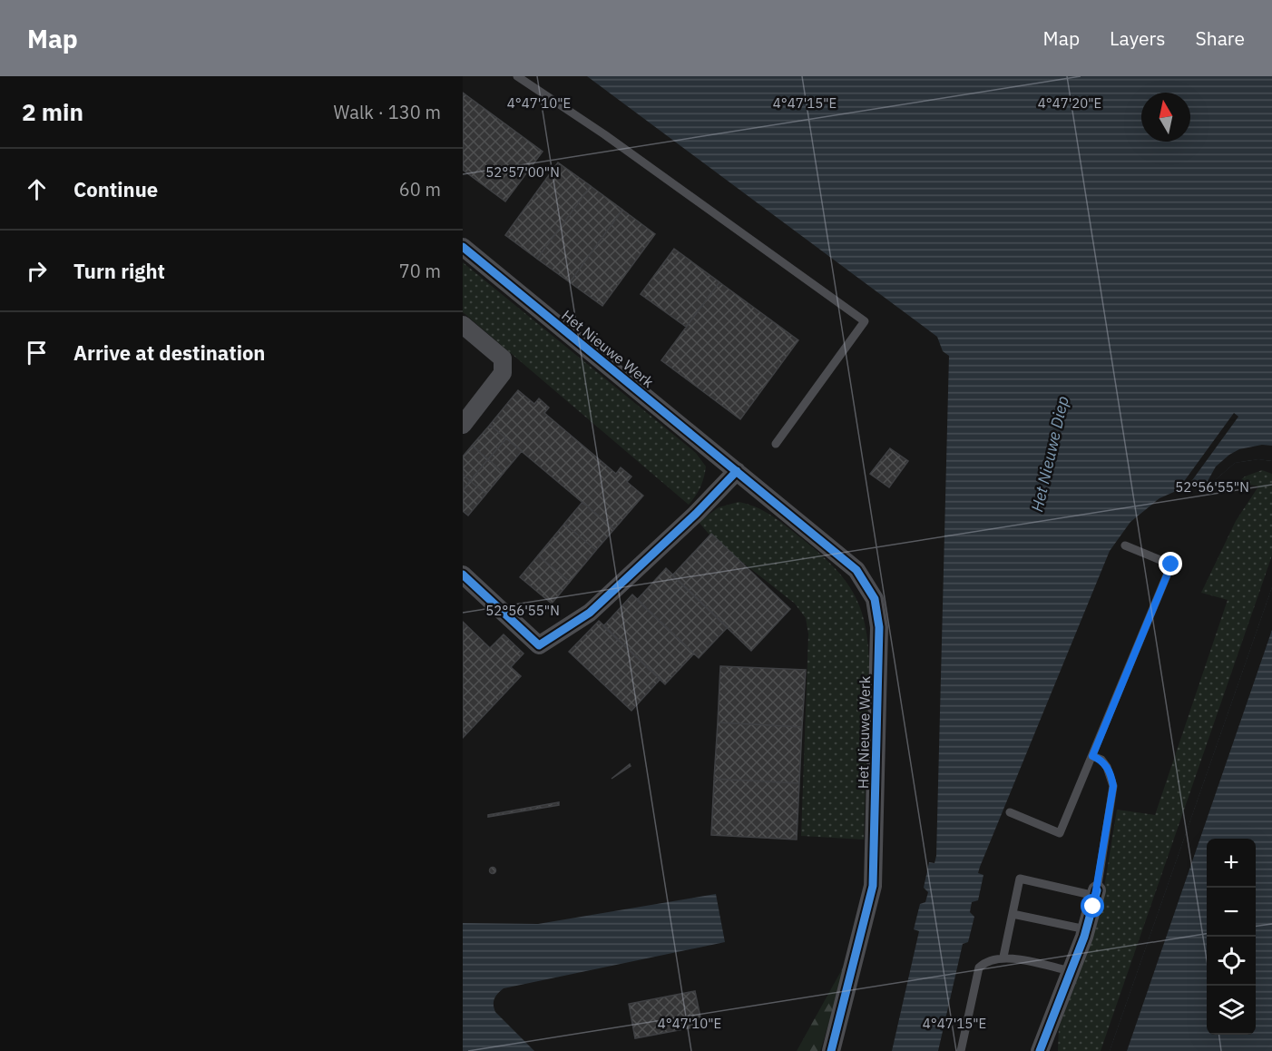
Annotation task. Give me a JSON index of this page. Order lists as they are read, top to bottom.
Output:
{
  "streets": {
    "street": ["Het Nieuwe Werk"]
  },
  "water": ["Het Nieuwe Diep"],
  "north": "top",
  "page": {
    "header": "Map",
    "nav": ["Map", "Layers", "Share"],
    "heading": ["2 min", "Walk · 130 m"],
    "list": [
      ["Continue", "60 m"],
      ["Turn right", "70 m"],
      "Arrive at destination"
    ],
    "map_buttons": ["+", "−"]
  },
  "coordinates": [
    "4°47'10\"E",
    "4°47'15\"E",
    "4°47'20\"E",
    "52°57'00\"N",
    "52°56'55\"N"
  ]
}
